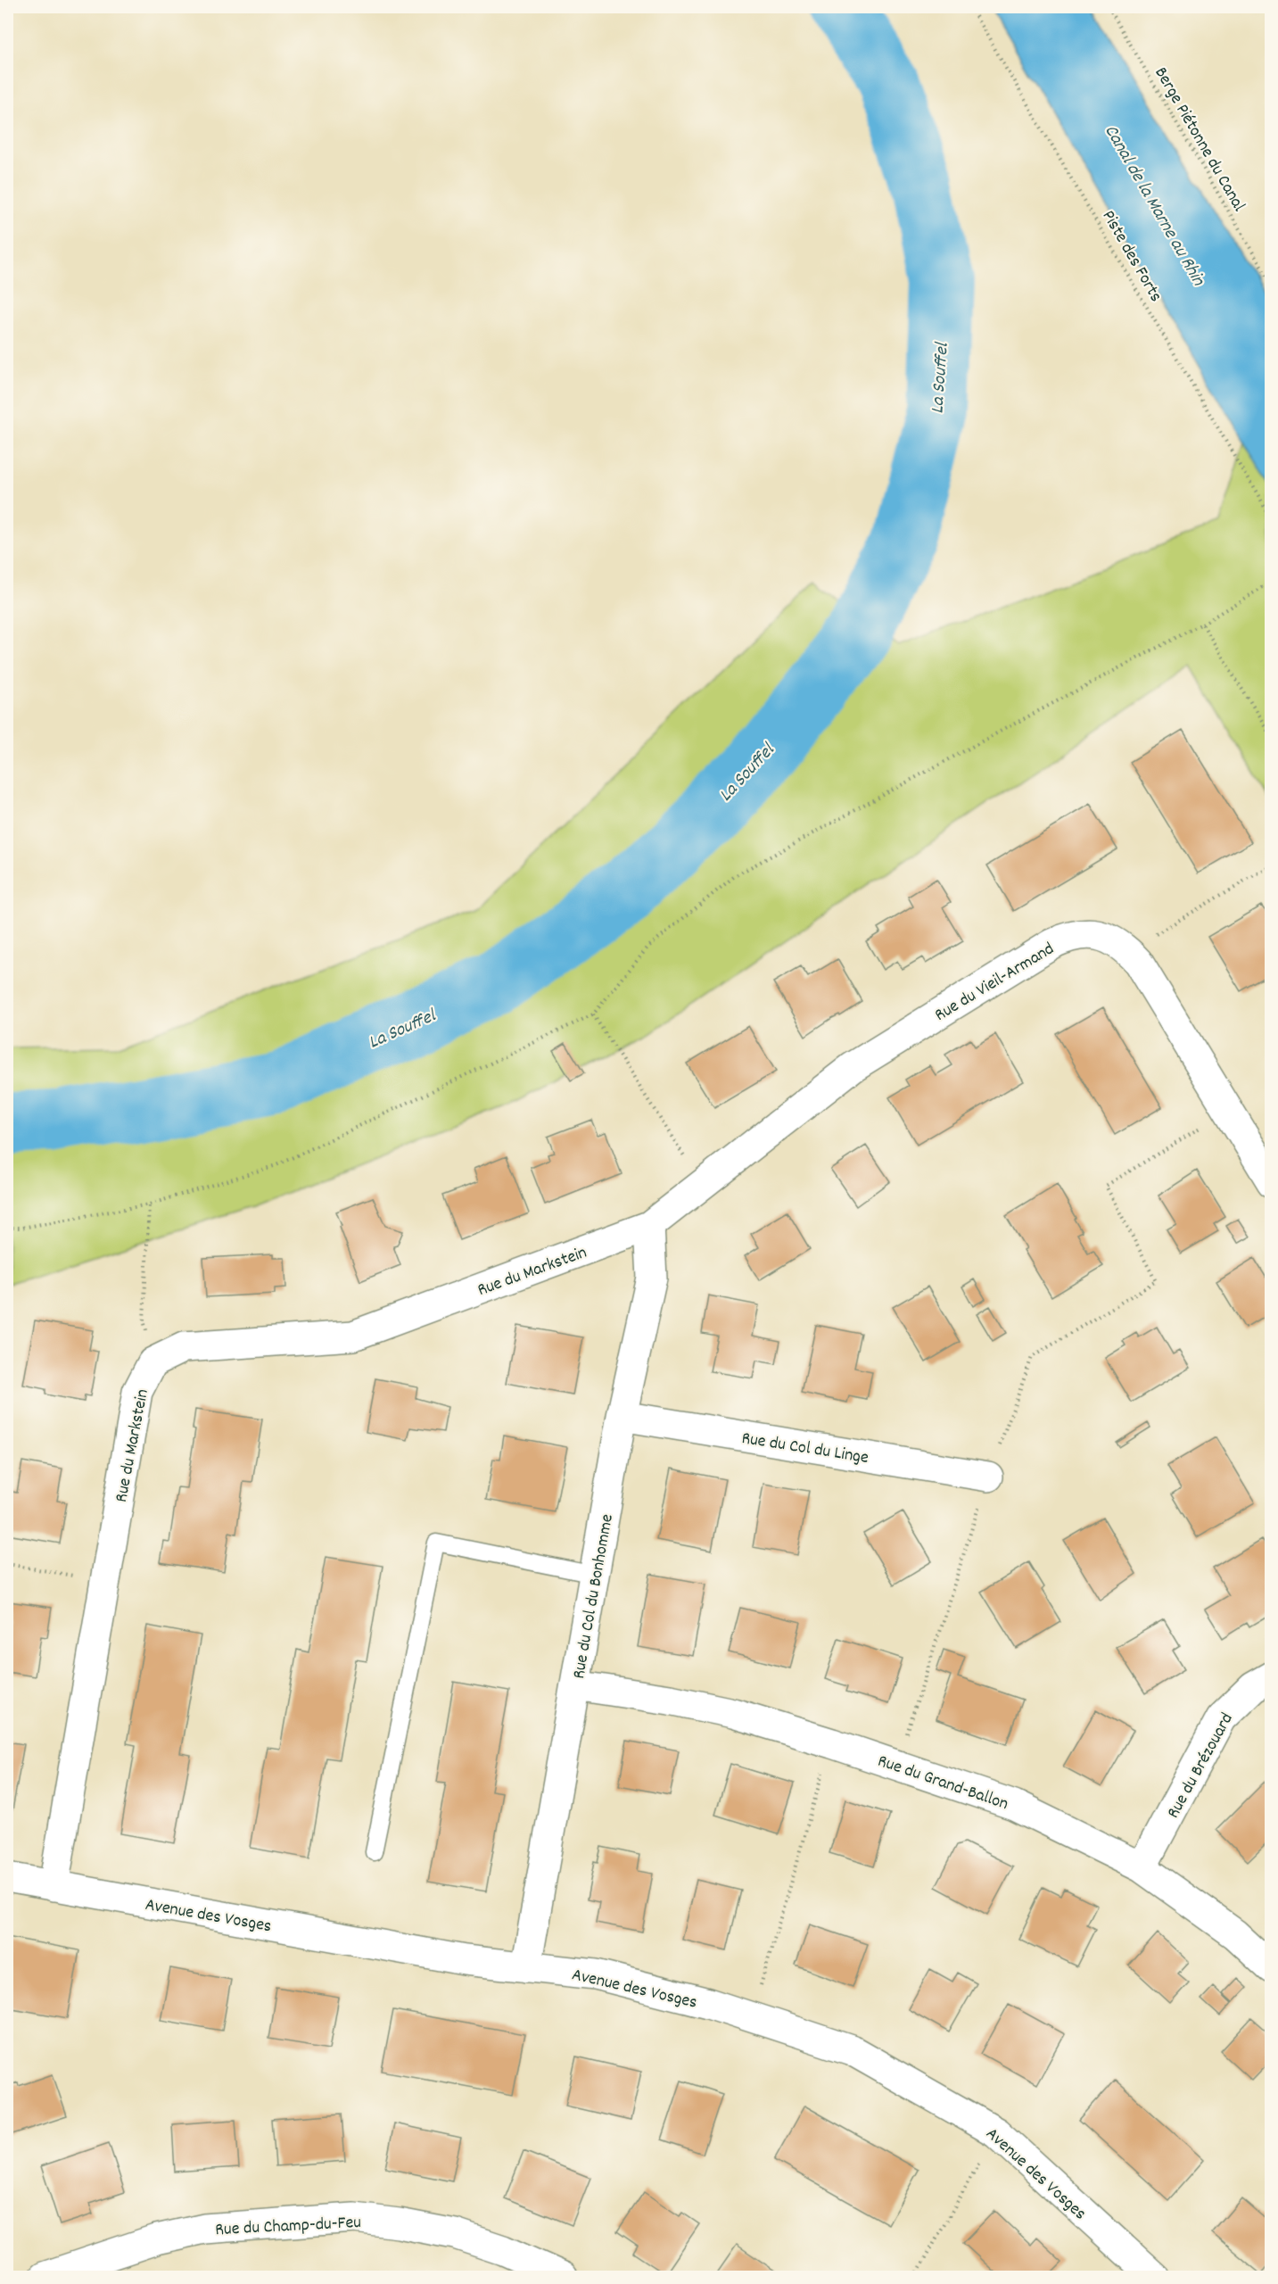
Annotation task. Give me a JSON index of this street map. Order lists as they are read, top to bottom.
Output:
{
  "streets": {
    "street": [
      "Rue du Vieil-Armand",
      "Rue du Markstein",
      "Rue du Col du Linge",
      "Rue du Col du Bonhomme",
      "Rue du Brézouard",
      "Rue du Grand-Ballon",
      "Avenue des Vosges",
      "Rue du Champ-du-Feu"
    ],
    "path": ["Berge Piétonne du Canal", "Piste des Forts"]
  },
  "crossings": [
    ["Rue du Vieil-Armand", "Rue du Markstein"],
    ["Rue du Vieil-Armand", "Rue du Col du Bonhomme"],
    ["Rue du Markstein", "Rue du Col du Bonhomme"],
    ["Rue du Markstein", "Avenue des Vosges"],
    ["Rue du Col du Linge", "Rue du Col du Bonhomme"],
    ["Rue du Col du Bonhomme", "Rue du Grand-Ballon"],
    ["Rue du Col du Bonhomme", "Avenue des Vosges"],
    ["Rue du Brézouard", "Rue du Grand-Ballon"]
  ],
  "water": ["Canal de la Marne au Rhin", "La Souffel"]
}
